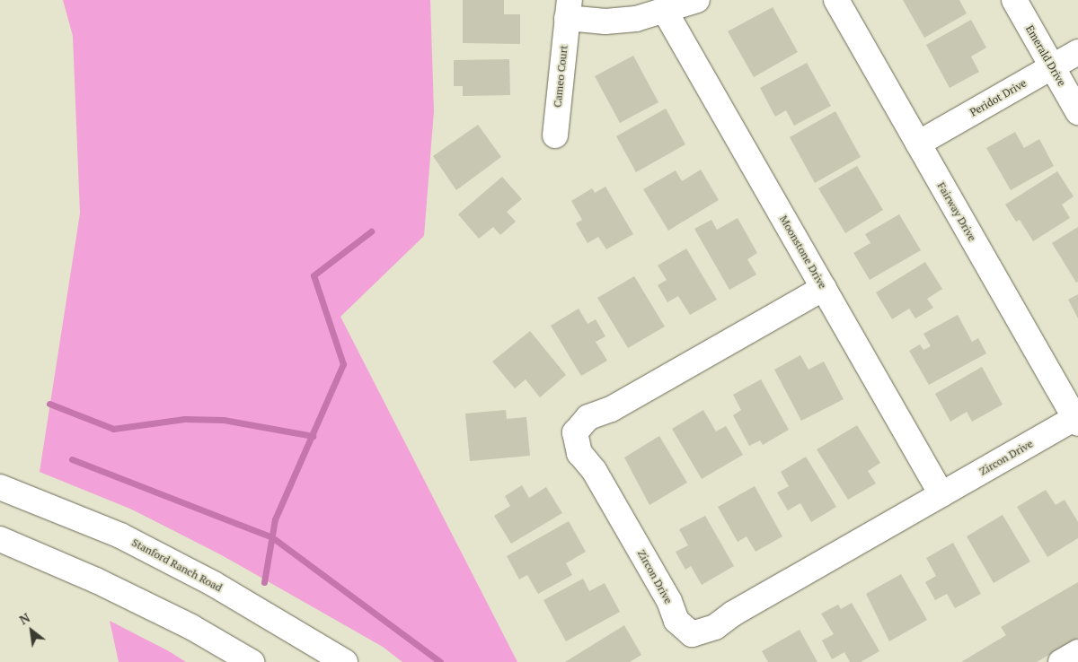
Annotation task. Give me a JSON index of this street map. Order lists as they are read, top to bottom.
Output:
{
  "streets": {
    "street": [
      "Emerald Drive",
      "Cameo Court",
      "Peridot Drive",
      "Fairway Drive",
      "Moonstone Drive",
      "Zircon Drive",
      "Stanford Ranch Road"
    ]
  },
  "crossings": [
    ["Emerald Drive", "Peridot Drive"],
    ["Peridot Drive", "Fairway Drive"],
    ["Fairway Drive", "Zircon Drive"],
    ["Moonstone Drive", "Zircon Drive"]
  ],
  "north": "top left"
}
